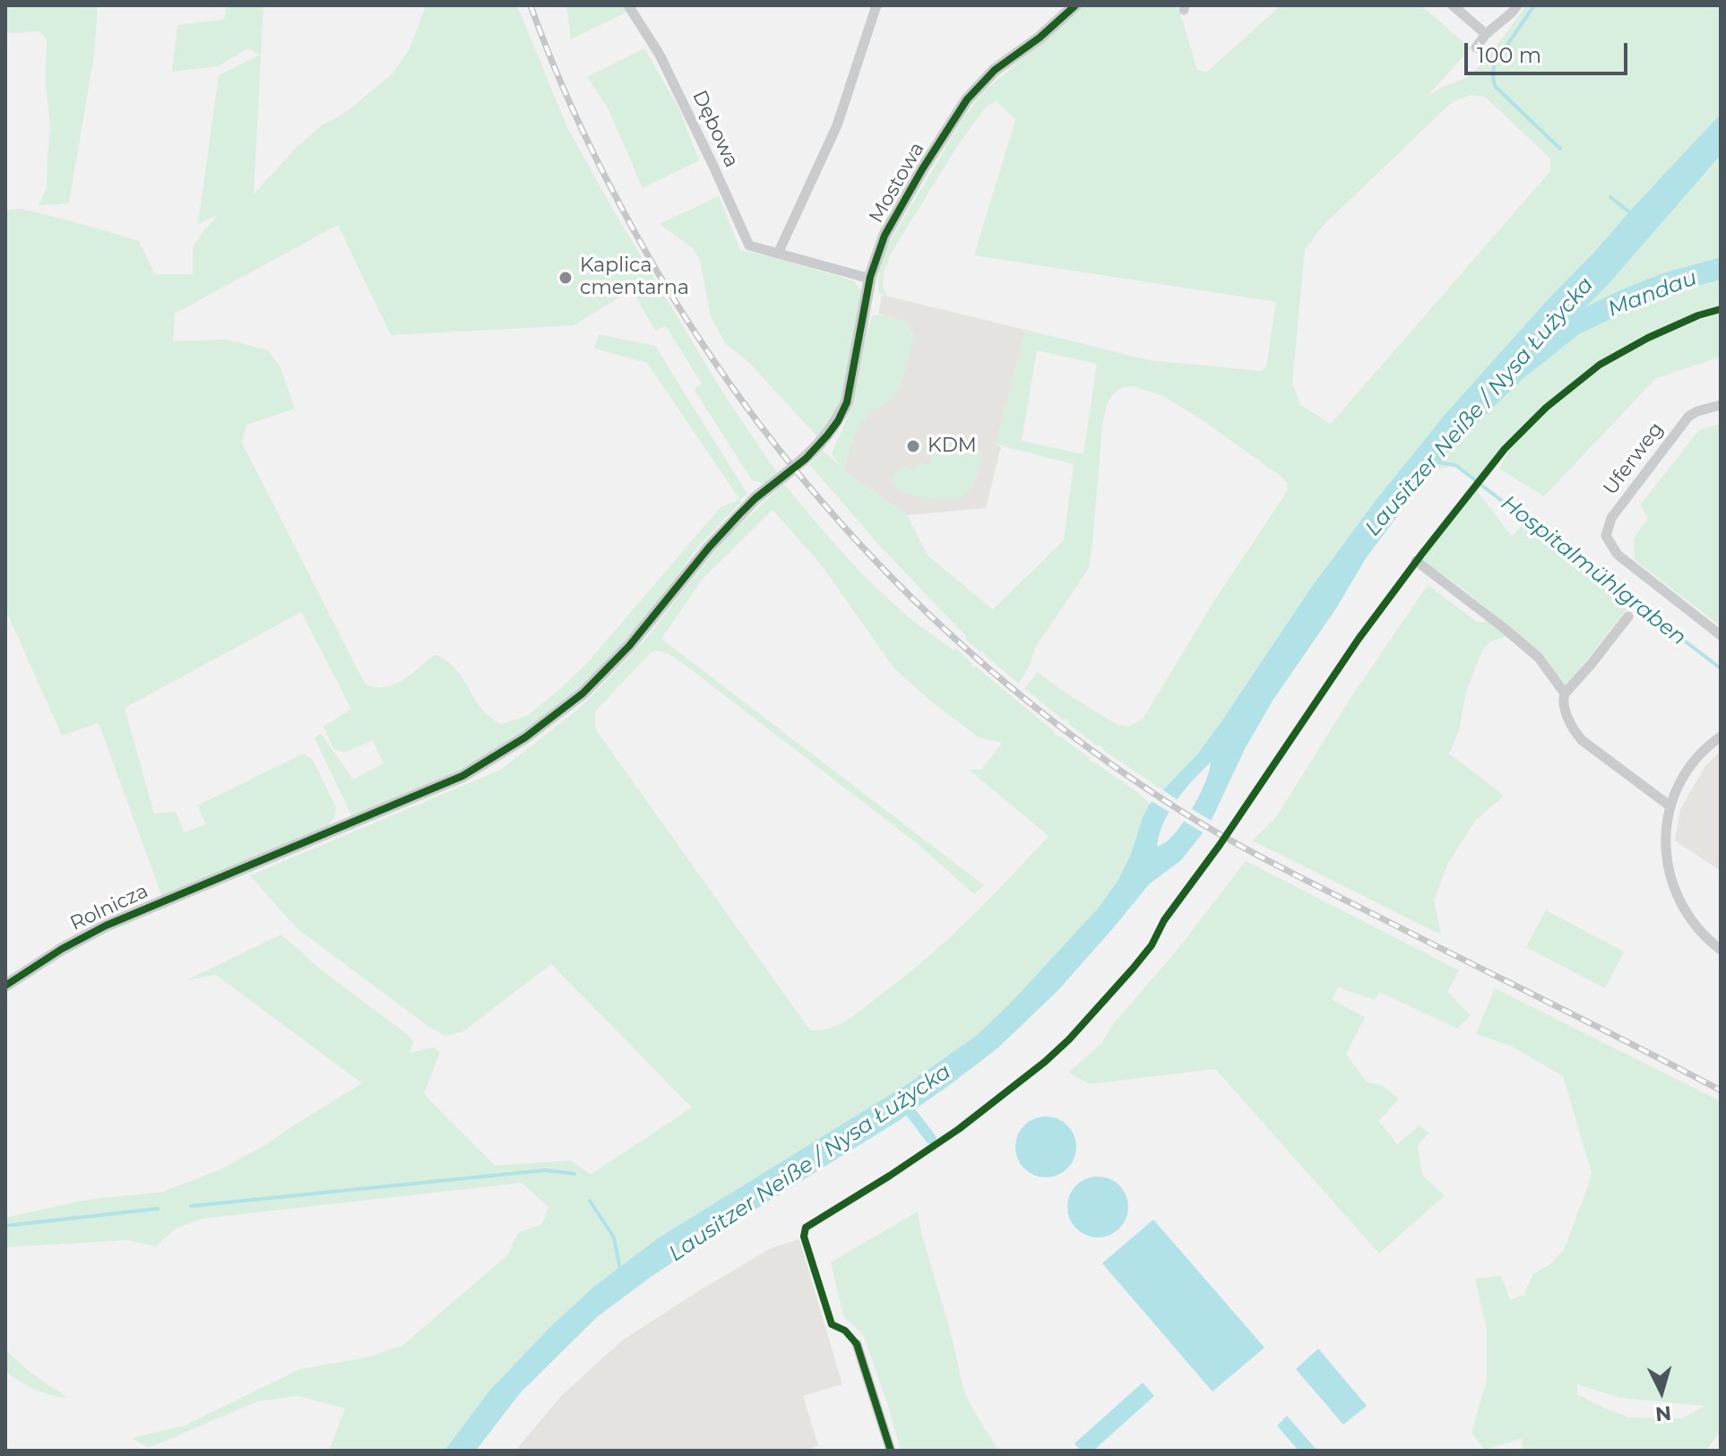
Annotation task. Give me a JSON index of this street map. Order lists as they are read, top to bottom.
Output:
{
  "streets": {
    "street": [
      "Dębowa",
      "Mostowa",
      "Uferweg",
      "Rolnicza"
    ]
  },
  "crossings": [
    ["Dębowa", "Mostowa"],
    ["Mostowa", "Rolnicza"]
  ],
  "water": ["Mandau", "Lausitzer Neiße / Nysa Łużycka", "Hospitalmühlgraben"],
  "places": ["Kaplica cmentarna", "KDM"],
  "scale_bar": "100 m",
  "north": "bottom"
}
